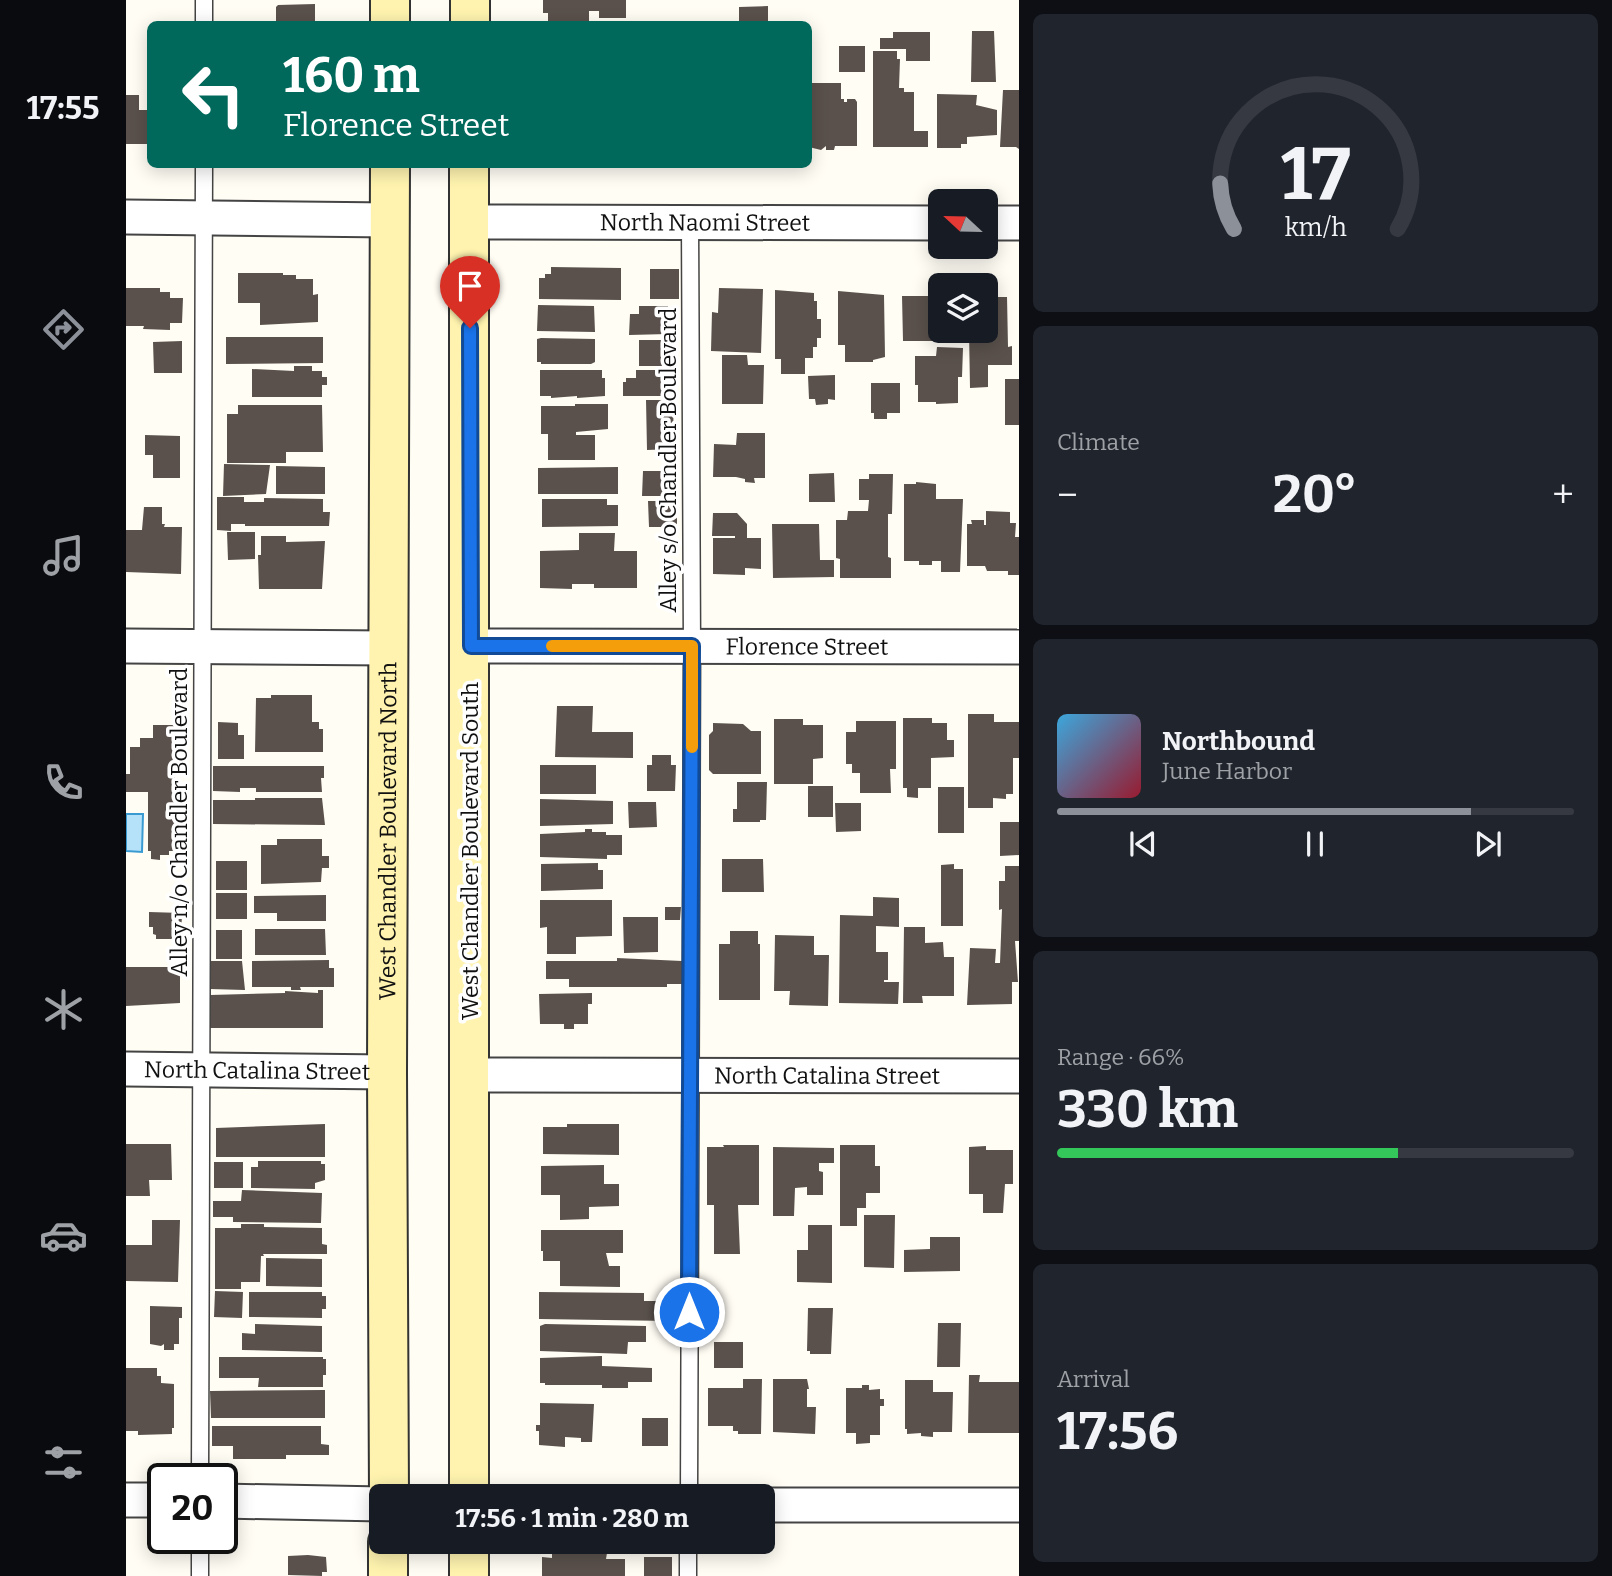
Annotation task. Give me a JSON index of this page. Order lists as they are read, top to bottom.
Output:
{
  "streets": {
    "main road": ["West Chandler Boulevard North", "West Chandler Boulevard South"],
    "street": ["North Naomi Street", "Florence Street", "North Catalina Street"],
    "lane": ["Alley s/o Chandler Boulevard", "Alley n/o Chandler Boulevard"]
  },
  "crossings": [
    ["North Naomi Street", "Alley s/o Chandler Boulevard"],
    ["North Naomi Street", "West Chandler Boulevard South"],
    ["Alley s/o Chandler Boulevard", "Florence Street"],
    ["Alley s/o Chandler Boulevard", "North Catalina Street"],
    ["Florence Street", "West Chandler Boulevard South"],
    ["Alley n/o Chandler Boulevard", "North Catalina Street"],
    ["West Chandler Boulevard North", "North Catalina Street"],
    ["West Chandler Boulevard South", "North Catalina Street"]
  ],
  "north": "left",
  "page": {
    "tabs": "17:55",
    "turn": ["160 m", "Florence Street"],
    "tile": [
      "Climate",
      ["Range · 66%", "330 km"],
      ["Arrival", "17:56"]
    ],
    "heat": ["−", "20°", "+"],
    "song": ["Northbound", "June Harbor"],
    "limit": "20",
    "trip": "17:56 · 1 min · 280 m",
    "gauge": ["17", "km/h"]
  }
}
